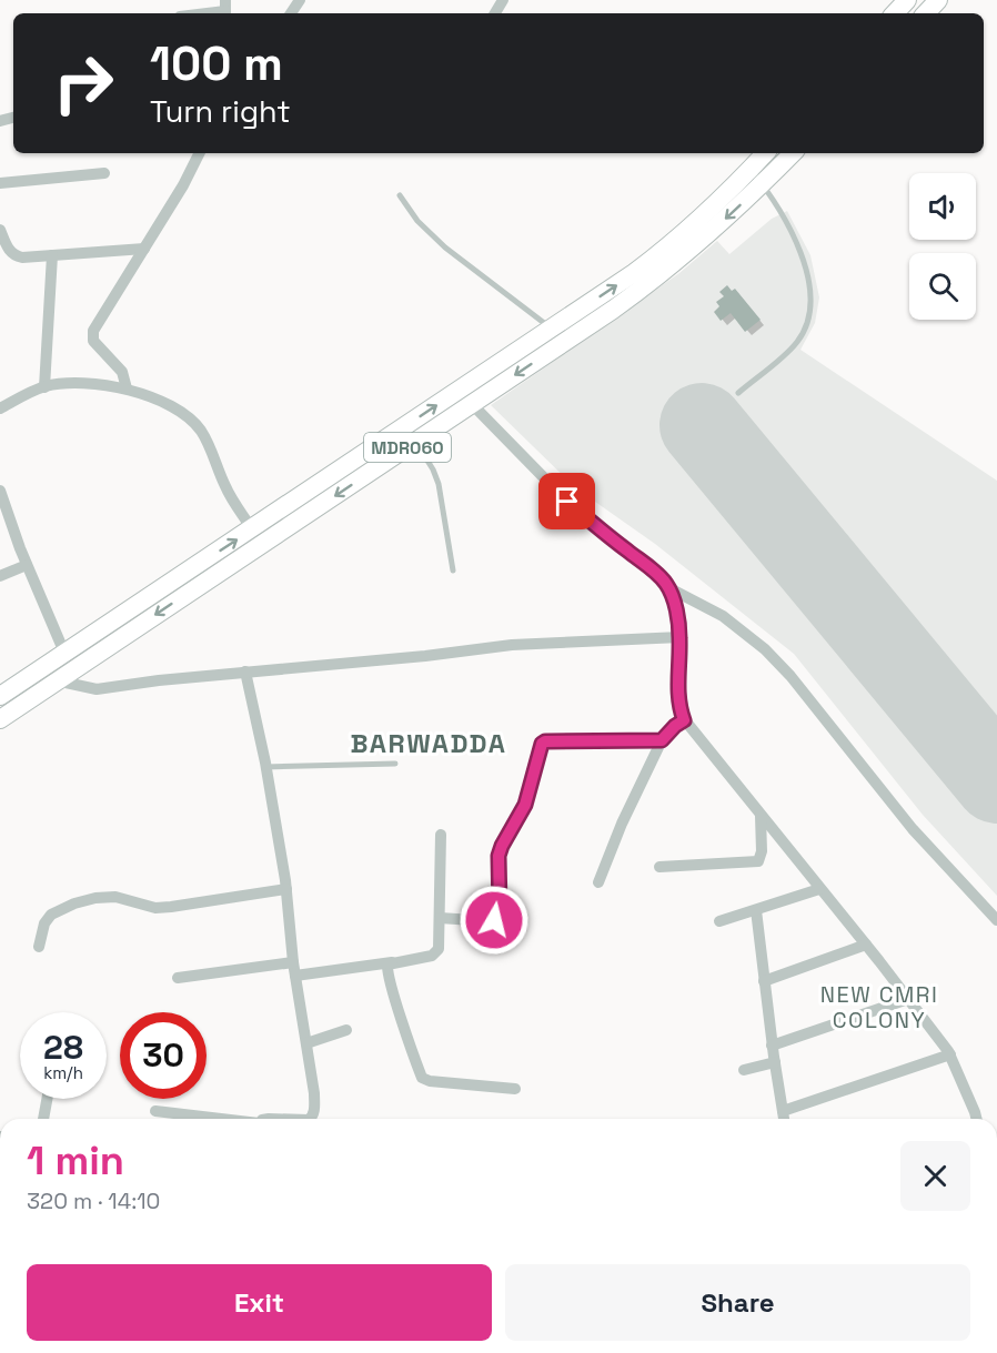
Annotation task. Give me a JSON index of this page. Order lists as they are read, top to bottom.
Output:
{
  "streets": {
    "main road": ["MDR060"]
  },
  "districts": ["BARWADDA", "NEW CMRI COLONY"],
  "page": {
    "turn": ["100 m", "Turn right"],
    "speed": "28 km/h",
    "limit": "30",
    "heading": ["1 min", "320 m · 14:10"],
    "buttons": ["Exit", "Share"]
  }
}
